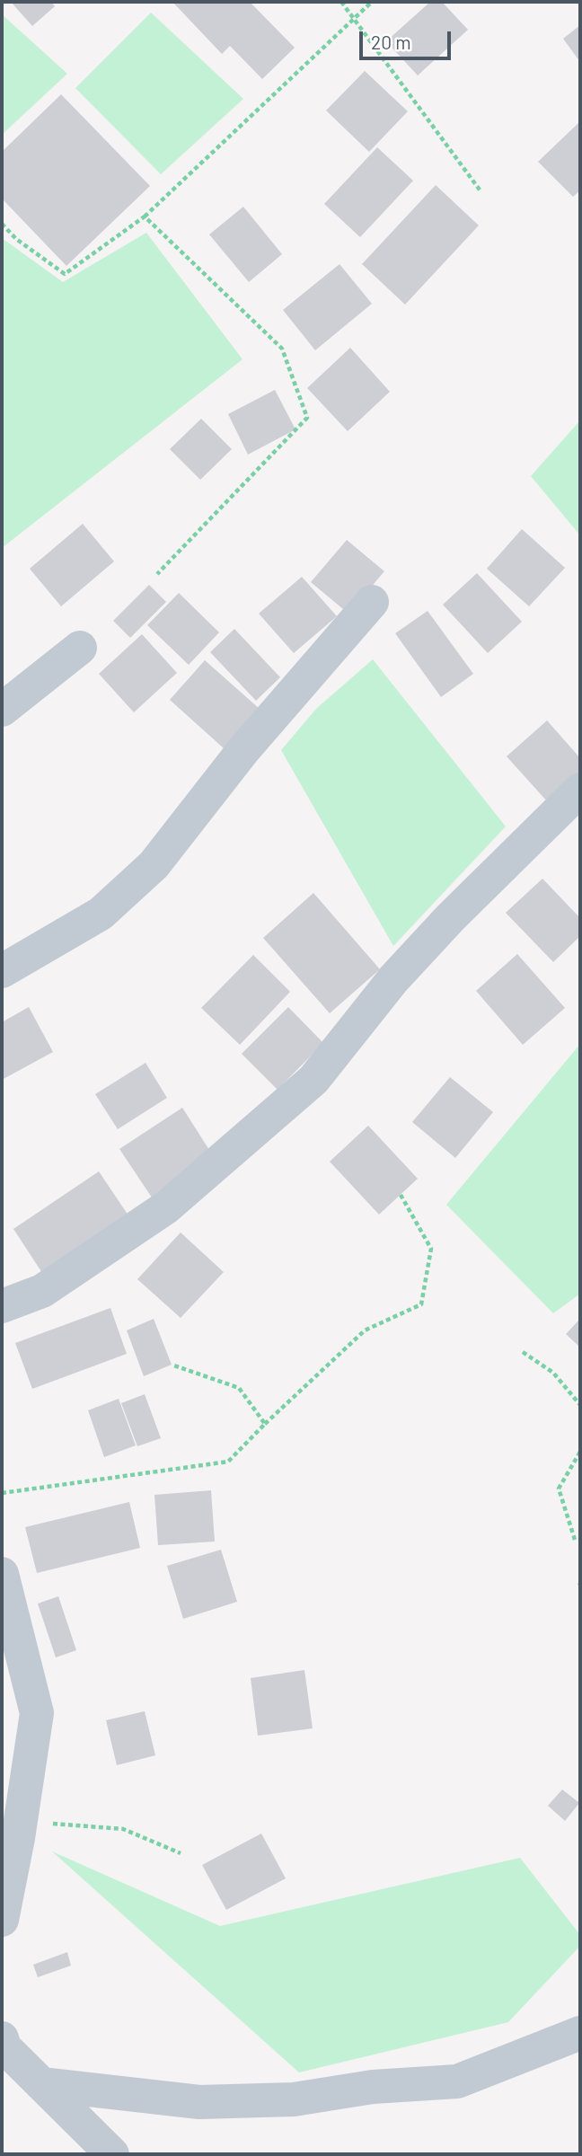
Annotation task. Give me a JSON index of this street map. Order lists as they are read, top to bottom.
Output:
{
  "scale_bar": "20 m"
}
